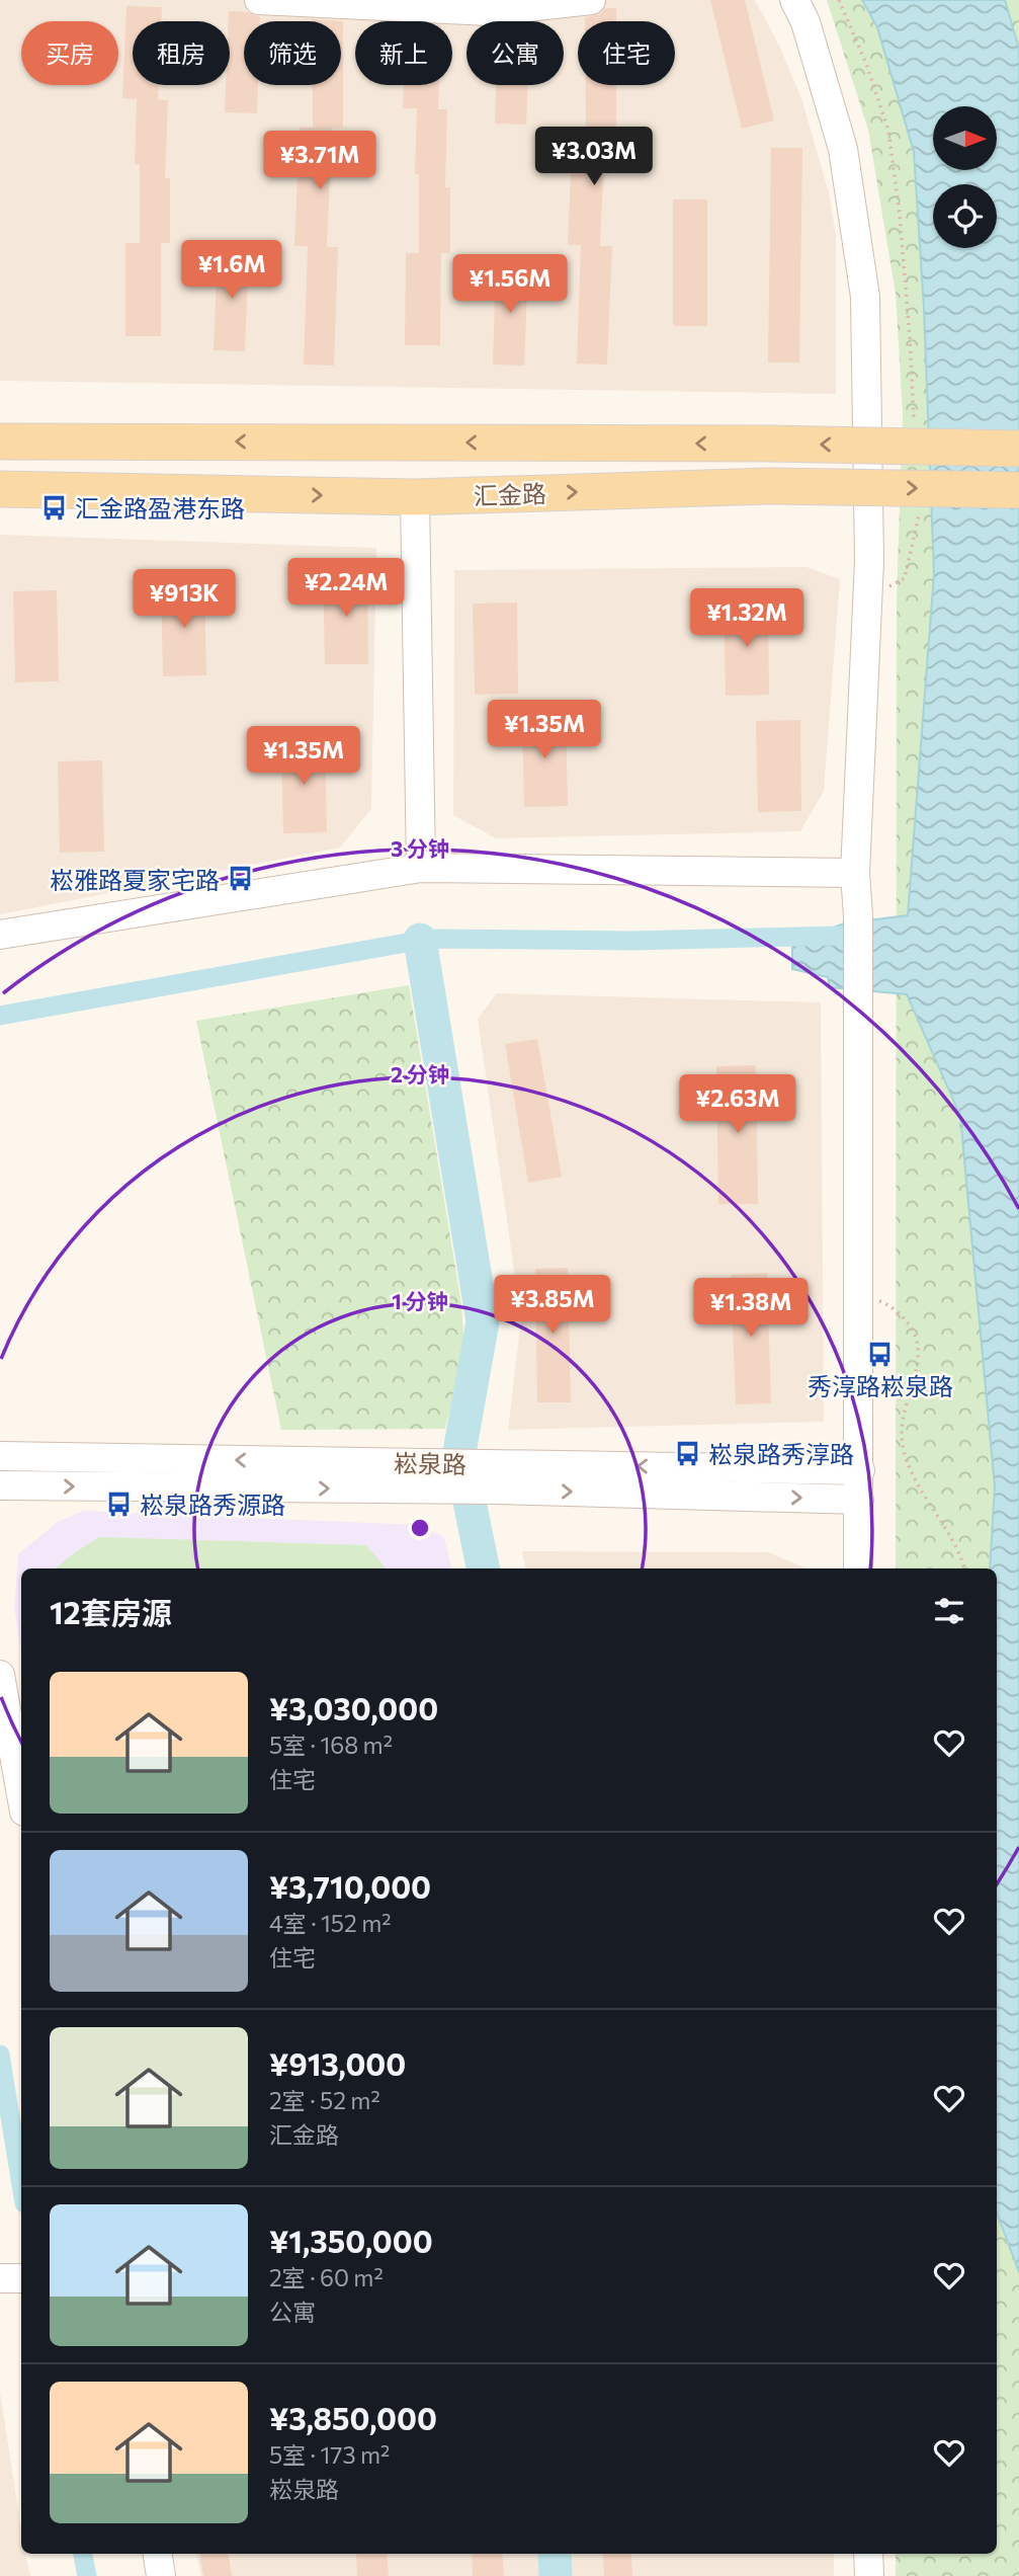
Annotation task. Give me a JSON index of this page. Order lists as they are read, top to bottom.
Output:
{
  "streets": {
    "main road": ["汇金路"],
    "street": ["崧泉路"]
  },
  "places": {
    "bus stop": [
      "汇金路盈港东路",
      "崧雅路夏家宅路",
      "秀淳路崧泉路",
      "崧泉路秀淳路",
      "崧泉路秀源路"
    ]
  },
  "north": "right",
  "page": {
    "chip": [
      "买房",
      "租房",
      "筛选",
      "新上",
      "公寓",
      "住宅"
    ],
    "price": [
      "¥3.03M",
      "¥3.71M",
      "¥1.6M",
      "¥1.56M",
      "¥2.24M",
      "¥913K",
      "¥1.32M",
      "¥1.35M",
      "¥1.35M",
      "¥2.63M",
      "¥3.85M",
      "¥1.38M"
    ],
    "heading": "12套房源",
    "list": [
      {
        "name": "¥3,030,000",
        "note": "5室 · 168 m² · 住宅"
      },
      {
        "name": "¥3,710,000",
        "note": "4室 · 152 m² · 住宅"
      },
      {
        "name": "¥913,000",
        "note": "2室 · 52 m² · 汇金路"
      },
      {
        "name": "¥1,350,000",
        "note": "2室 · 60 m² · 公寓"
      },
      {
        "name": "¥3,850,000",
        "note": "5室 · 173 m² · 崧泉路"
      }
    ]
  },
  "rings": ["3 分钟", "2 分钟", "1 分钟"]
}
